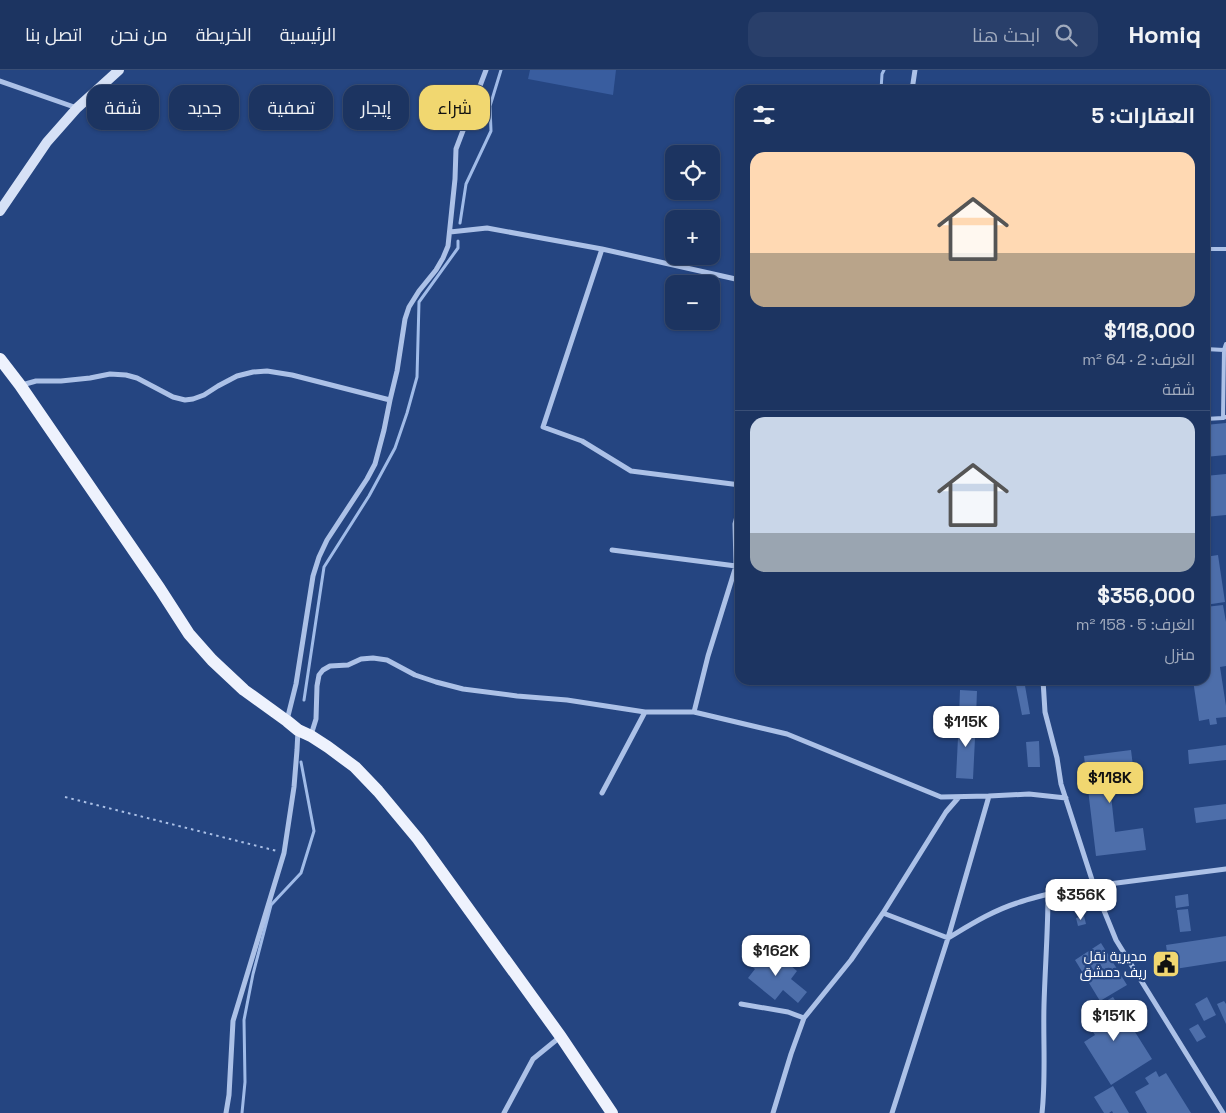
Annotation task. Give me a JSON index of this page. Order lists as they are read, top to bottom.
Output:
{
  "places": {
    "public building": ["مديرية نقل ريف دمشق"]
  },
  "page": {
    "header": "Homiq",
    "search": "ابحث هنا",
    "nav": [
      "الرئيسية",
      "الخريطة",
      "من نحن",
      "اتصل بنا"
    ],
    "chip": [
      "شراء",
      "إيجار",
      "تصفية",
      "جديد",
      "شقة"
    ],
    "heading": "العقارات: 5",
    "map_buttons": ["+", "−"],
    "list": [
      {
        "name": "$118,000",
        "note": "الغرف: 2 · 64 m² · شقة"
      },
      {
        "name": "$356,000",
        "note": "الغرف: 5 · 158 m² · منزل"
      }
    ],
    "price": [
      "$115K",
      "$118K",
      "$356K",
      "$162K",
      "$151K"
    ]
  }
}
